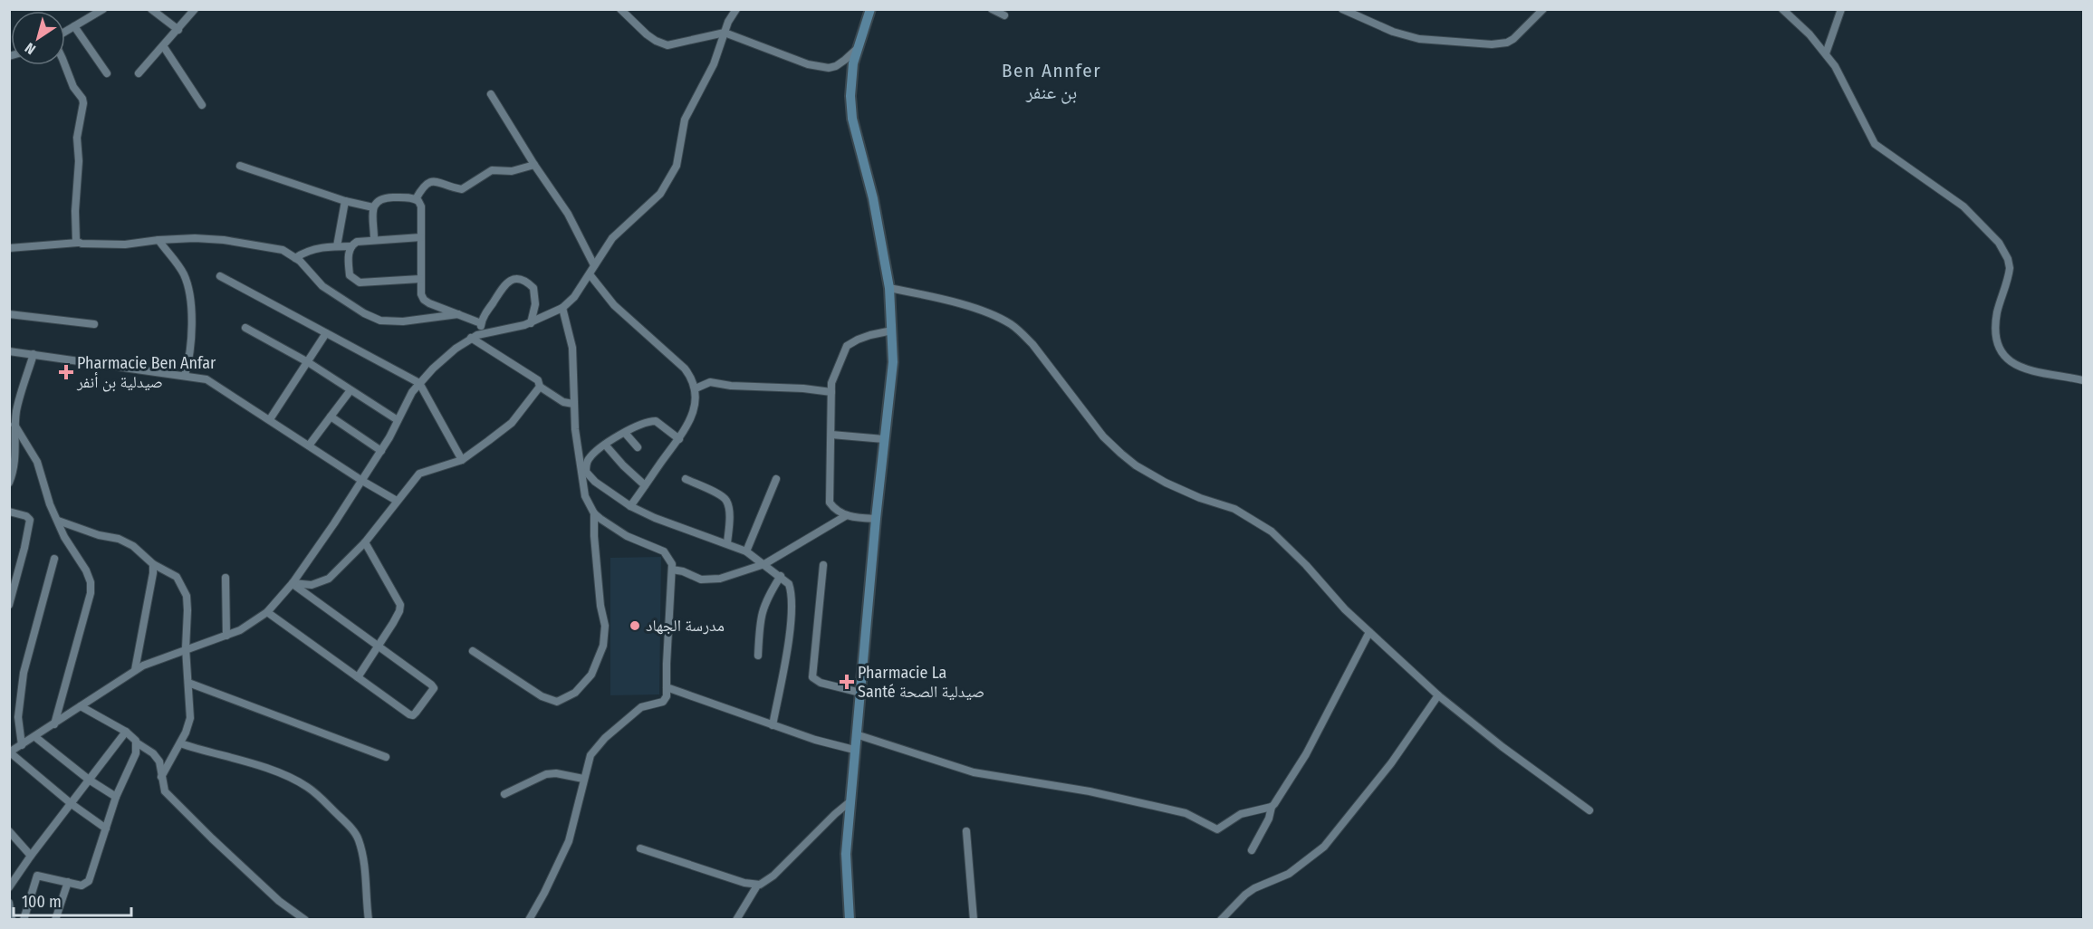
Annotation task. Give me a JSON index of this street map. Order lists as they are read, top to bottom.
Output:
{
  "districts": ["Ben Annfer بن عنفر"],
  "places": {
    "health": ["Pharmacie Ben Anfar صيدلية بن أنفر", "Pharmacie La Santé صيدلية الصحة"],
    "other": ["مدرسة الجهاد"]
  },
  "scale_bar": "100 m",
  "north": "bottom left"
}
